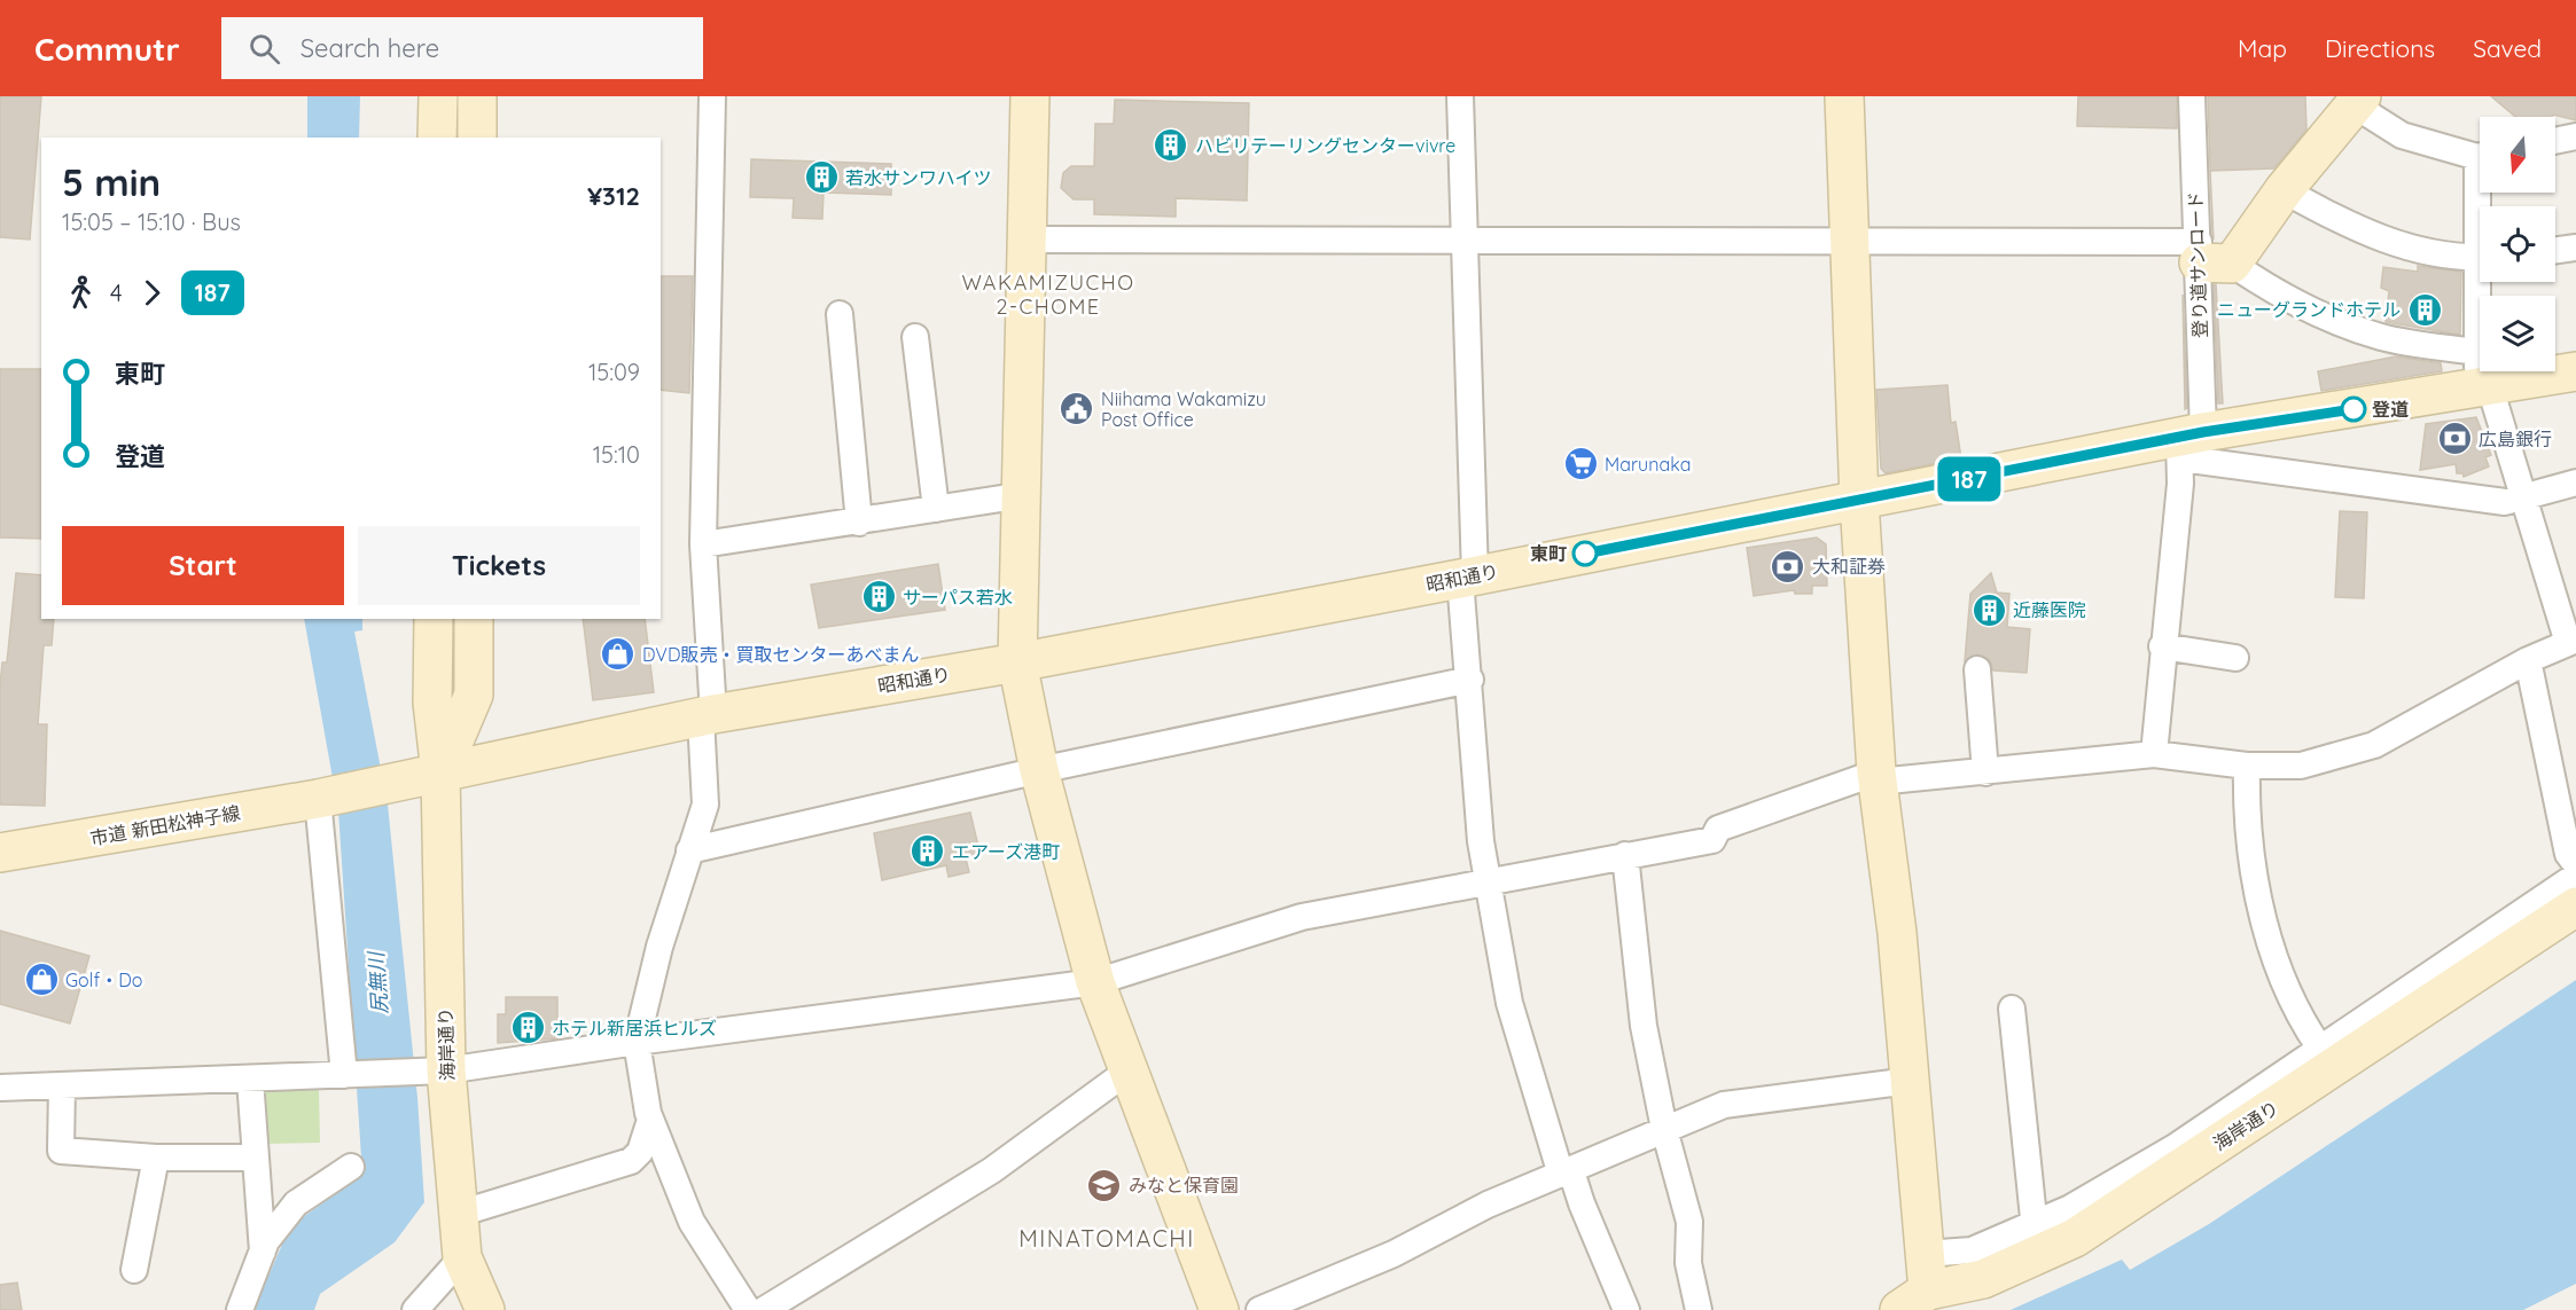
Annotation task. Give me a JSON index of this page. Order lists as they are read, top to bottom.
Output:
{
  "streets": {
    "street": [
      "登り道サンロード",
      "昭和通り",
      "市道 新田松神子線",
      "海岸通り"
    ]
  },
  "crossings": [
    ["登り道サンロード", "昭和通り"],
    ["昭和通り", "市道 新田松神子線"],
    ["昭和通り", "海岸通り"]
  ],
  "districts": ["WAKAMIZUCHO 2-CHOME", "MINATOMACHI"],
  "water": ["尻無川"],
  "places": {
    "building": [
      "ハビリテーリングセンターvivre",
      "若水サンワハイツ",
      "ニューグランドホテル",
      "サーパス若水",
      "近藤医院",
      "エアーズ港町",
      "ホテル新居浜ヒルズ"
    ],
    "public building": ["Niihama Wakamizu Post Office"],
    "other": ["登道", "東町"],
    "bank": ["広島銀行", "大和証券"],
    "supermarket": ["Marunaka"],
    "shop": ["DVD販売・買取センターあべまん", "Golf・Do"],
    "school or university": ["みなと保育園"]
  },
  "lines": ["bus line 187"],
  "north": "bottom",
  "page": {
    "header": "Commutr",
    "search": "Search here",
    "nav": ["Map", "Directions", "Saved"],
    "on_map": "187",
    "heading": ["5 min", "15:05 – 15:10 · Bus", "¥312"],
    "legs": ["4", "187"],
    "list": [
      {
        "name": "東町",
        "value": "15:09"
      },
      {
        "name": "登道",
        "value": "15:10"
      }
    ],
    "buttons": ["Start", "Tickets"]
  }
}
